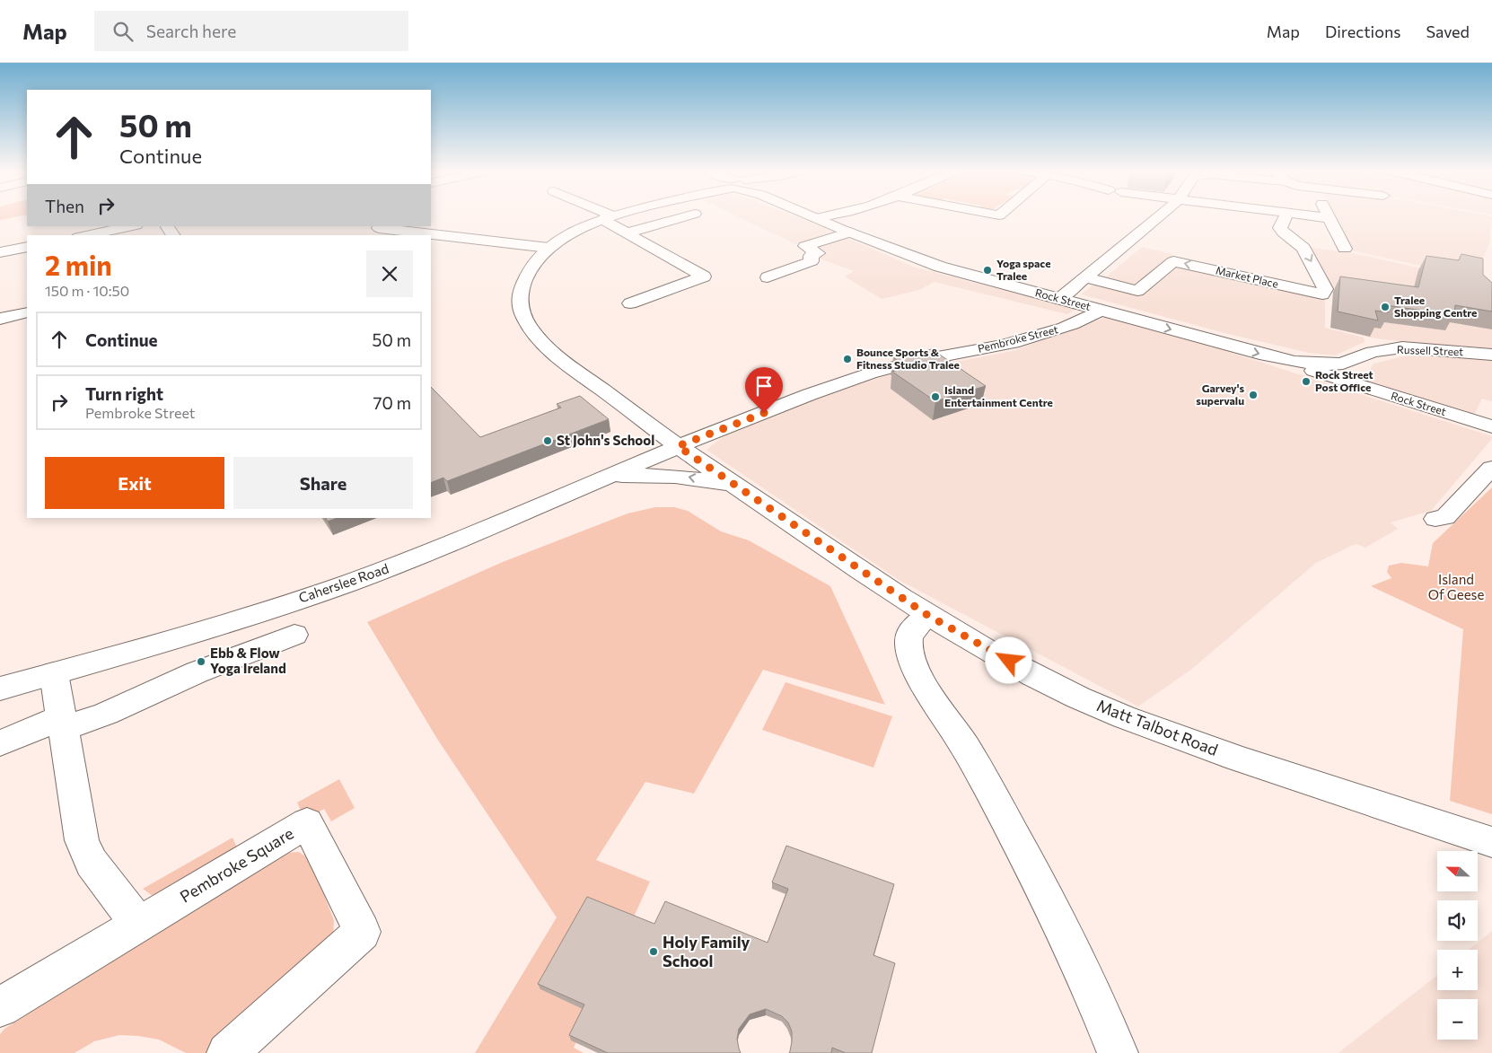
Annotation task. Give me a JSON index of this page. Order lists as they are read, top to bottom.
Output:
{
  "streets": {
    "street": [
      "Market Place",
      "Rock Street",
      "Pembroke Street",
      "Russell Street",
      "Caherslee Road",
      "Matt Talbot Road",
      "Pembroke Square"
    ]
  },
  "crossings": [
    ["Rock Street", "Pembroke Street"],
    ["Rock Street", "Russell Street"],
    ["Pembroke Street", "Caherslee Road"],
    ["Pembroke Street", "Matt Talbot Road"],
    ["Caherslee Road", "Matt Talbot Road"]
  ],
  "parks": ["Island Of Geese"],
  "places": [
    "Yoga space Tralee",
    "Tralee Shopping Centre",
    "Bounce Sports & Fitness Studio Tralee",
    "Rock Street Post Office",
    "Garvey's supervalu",
    "Island Entertainment Centre",
    "St John's School",
    "Ebb & Flow Yoga Ireland",
    "Holy Family School"
  ],
  "north": "left",
  "page": {
    "header": "Map",
    "search": "Search here",
    "nav": ["Map", "Directions", "Saved"],
    "turn": ["50 m", "Continue"],
    "then": "Then",
    "heading": ["2 min", "150 m · 10:50"],
    "list": [
      {
        "name": "Continue",
        "value": "50 m"
      },
      {
        "name": "Turn right",
        "note": "Pembroke Street",
        "value": "70 m"
      }
    ],
    "buttons": ["Exit", "Share"],
    "map_buttons": ["+", "−"]
  }
}
